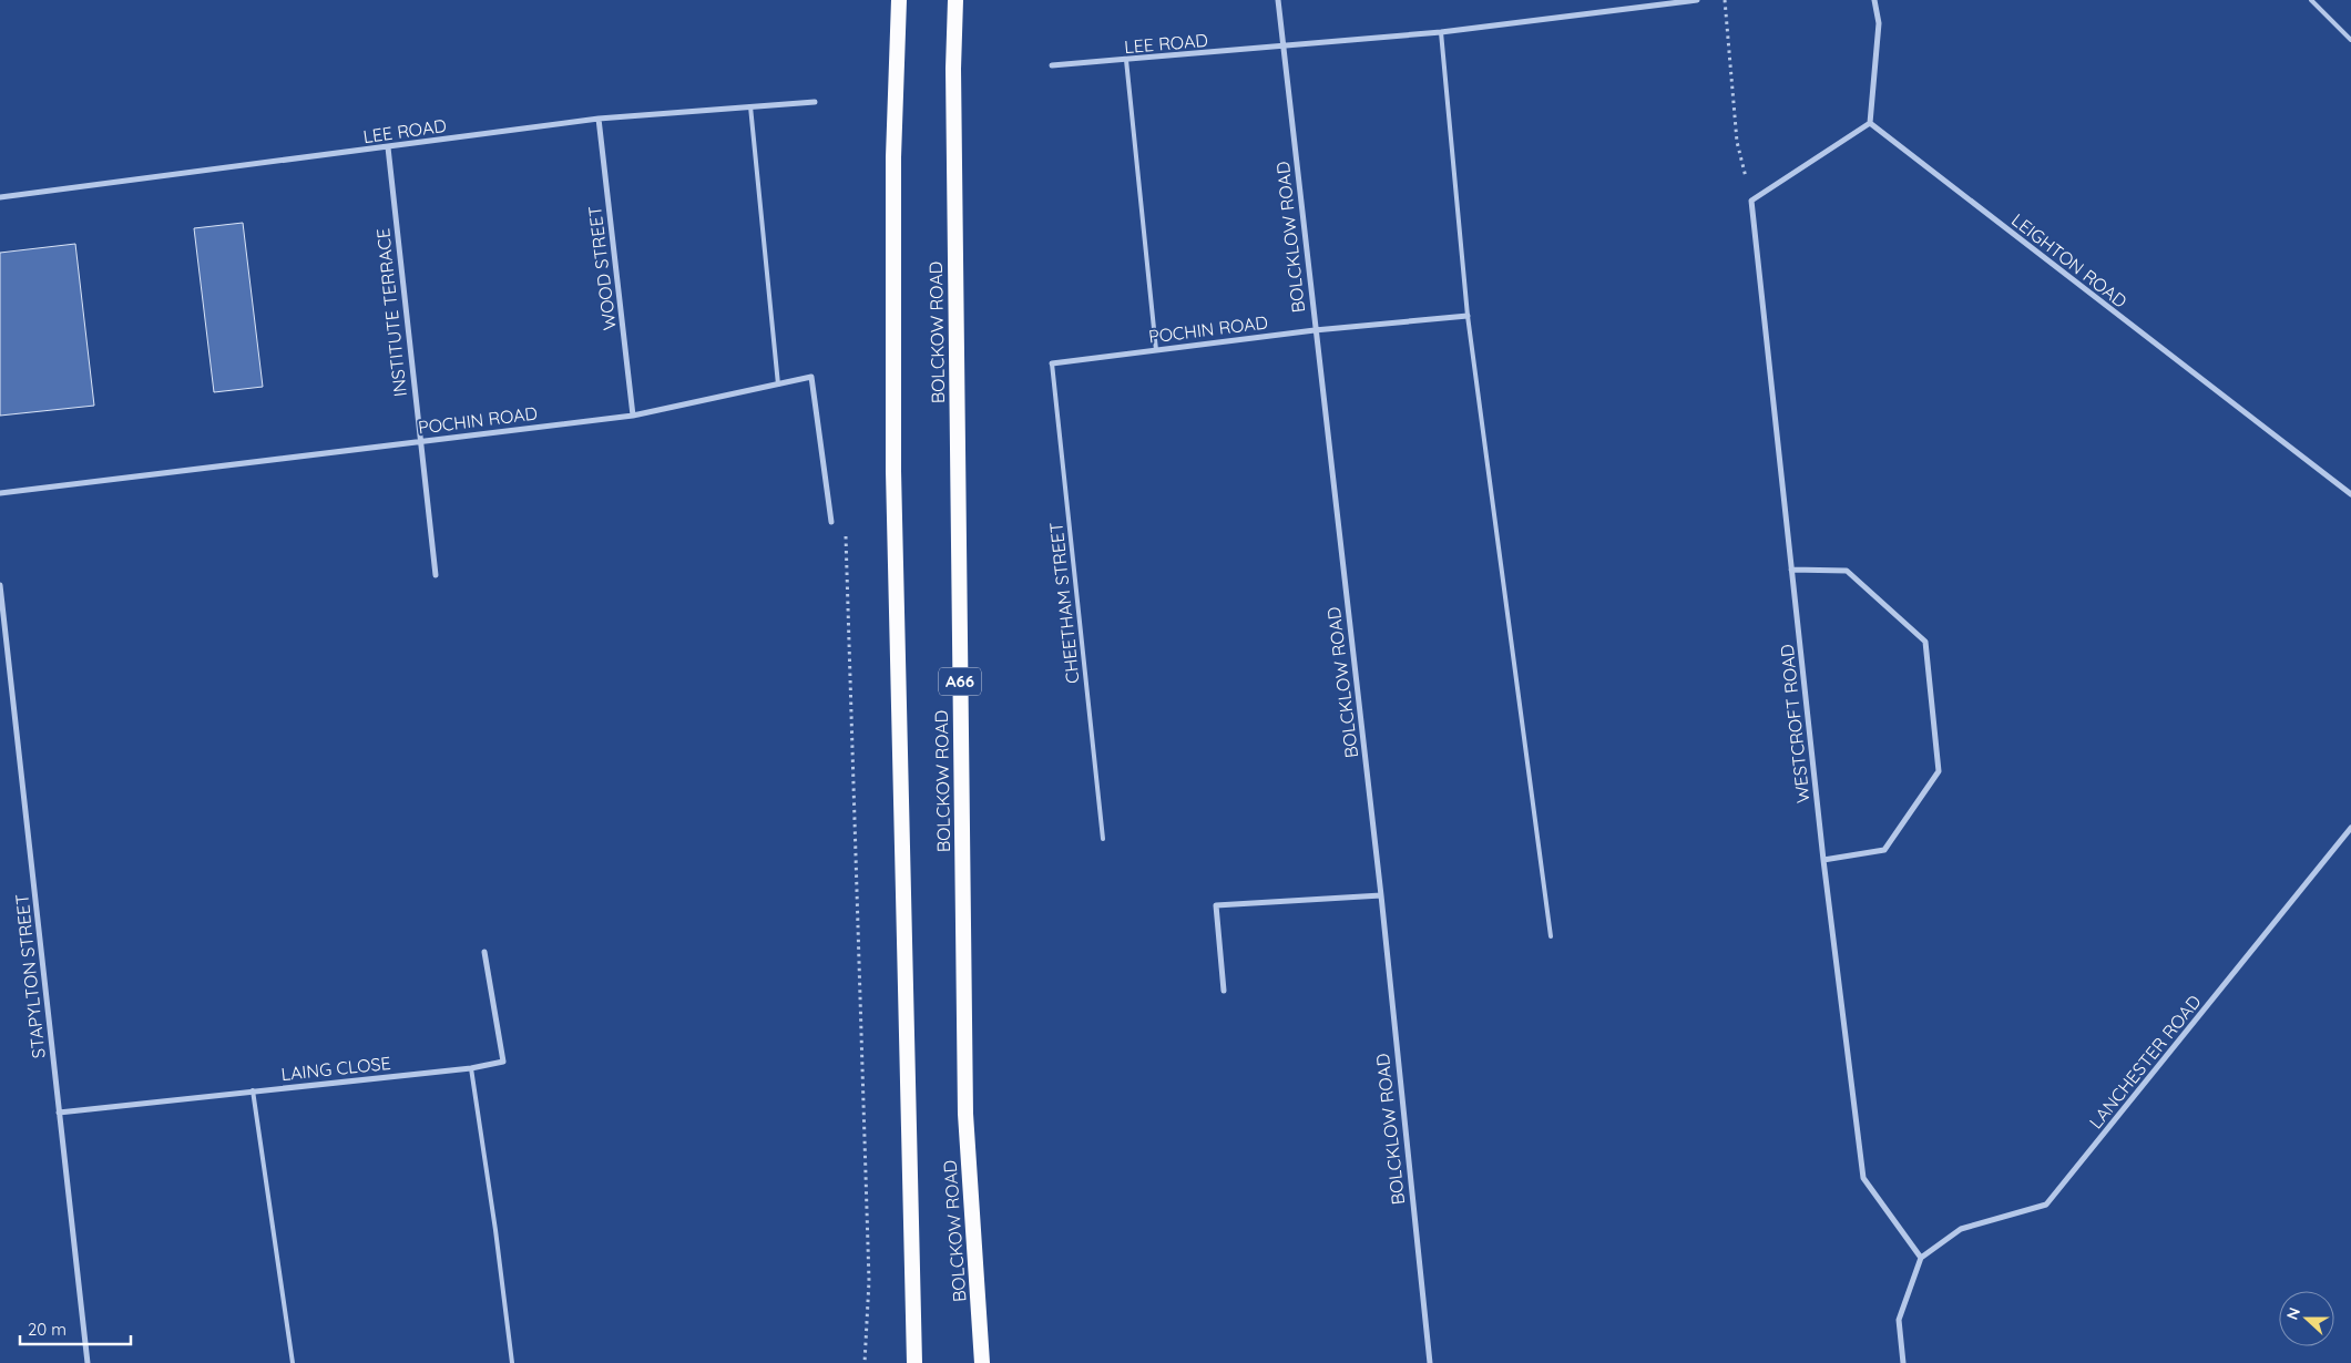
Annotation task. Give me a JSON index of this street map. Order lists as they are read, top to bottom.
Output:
{
  "streets": {
    "highway": ["BOLCKOW ROAD", "A66"],
    "street": [
      "LEE ROAD",
      "BOLCKLOW ROAD",
      "LEIGHTON ROAD",
      "WOOD STREET",
      "INSTITUTE TERRACE",
      "POCHIN ROAD",
      "WESTCROFT ROAD",
      "STAPYLTON STREET",
      "LANCHESTER ROAD",
      "LAING CLOSE"
    ],
    "lane": ["CHEETHAM STREET"]
  },
  "crossings": [
    ["LEE ROAD", "BOLCKLOW ROAD"],
    ["LEE ROAD", "WOOD STREET"],
    ["LEE ROAD", "INSTITUTE TERRACE"],
    ["BOLCKLOW ROAD", "POCHIN ROAD"],
    ["WOOD STREET", "POCHIN ROAD"],
    ["INSTITUTE TERRACE", "POCHIN ROAD"],
    ["POCHIN ROAD", "CHEETHAM STREET"],
    ["WESTCROFT ROAD", "LANCHESTER ROAD"],
    ["STAPYLTON STREET", "LAING CLOSE"]
  ],
  "scale_bar": "20 m",
  "north": "left"
}
